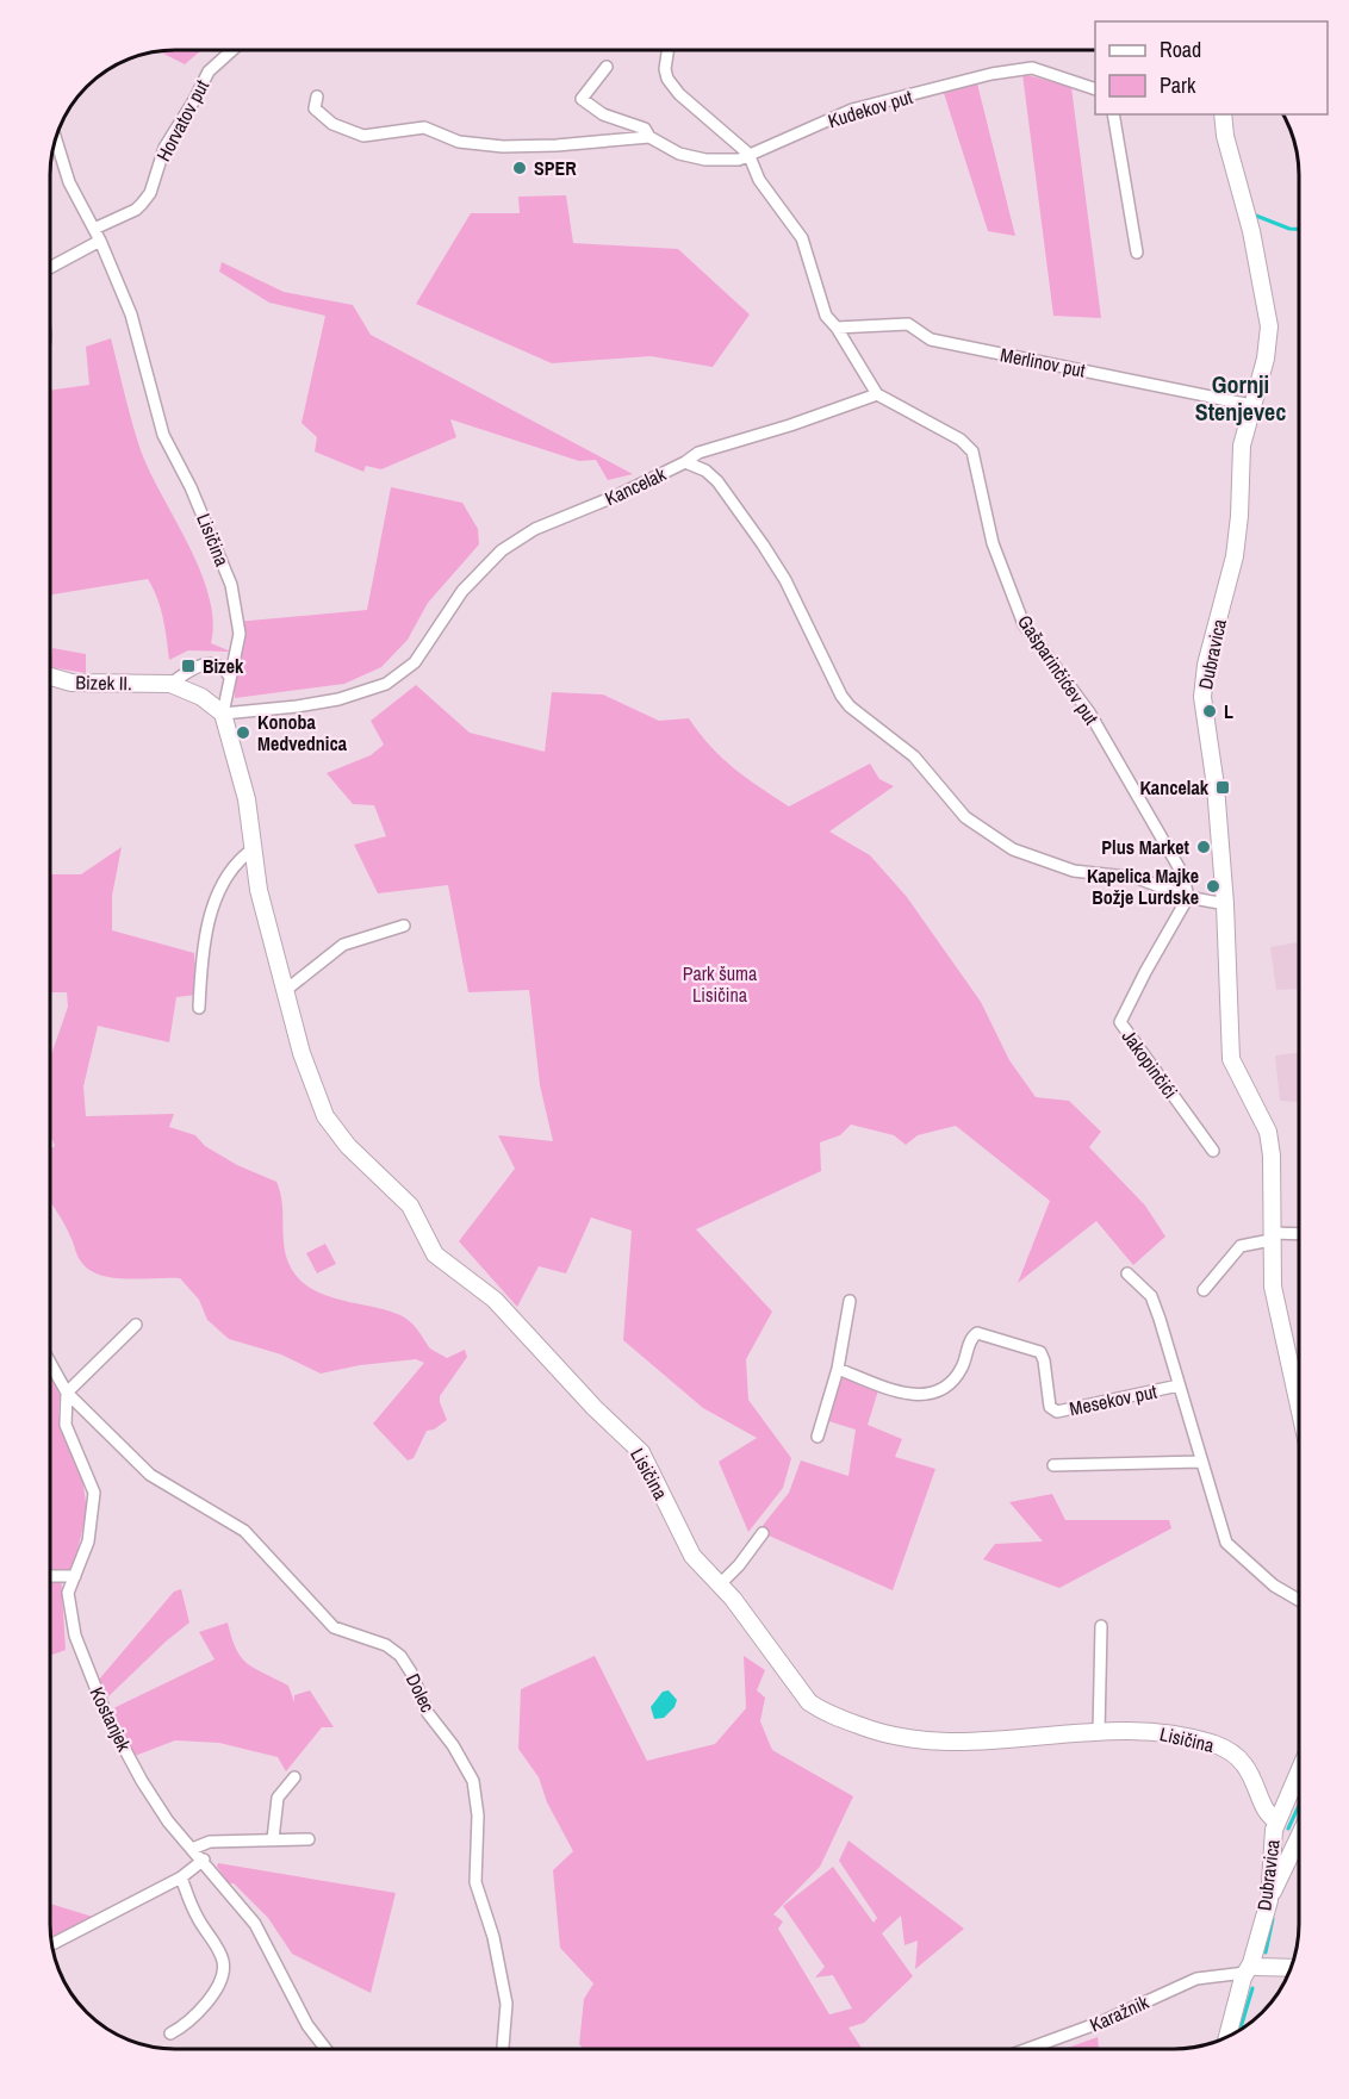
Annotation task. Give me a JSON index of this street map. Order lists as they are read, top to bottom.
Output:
{
  "streets": {
    "street": [
      "Kudekov put",
      "Horvatov put",
      "Merlinov put",
      "Kancelak",
      "Lisičina",
      "Dubravica",
      "Gašparinčićev put",
      "Bizek II.",
      "Jakopinčići",
      "Mesekov put",
      "Dolec",
      "Kostanjek",
      "Karažnik"
    ]
  },
  "crossings": [
    ["Horvatov put", "Lisičina"],
    ["Merlinov put", "Dubravica"],
    ["Kancelak", "Lisičina"],
    ["Kancelak", "Dubravica"],
    ["Kancelak", "Gašparinčićev put"],
    ["Kancelak", "Bizek II."],
    ["Kancelak", "Jakopinčići"],
    ["Lisičina", "Dubravica"],
    ["Lisičina", "Bizek II."],
    ["Dubravica", "Karažnik"],
    ["Gašparinčićev put", "Jakopinčići"],
    ["Dolec", "Kostanjek"]
  ],
  "districts": ["Gornji Stenjevec"],
  "parks": ["Park šuma Lisičina"],
  "places": {
    "other": [
      "SPER",
      "L",
      "Konoba Medvednica",
      "Plus Market",
      "Kapelica Majke Božje Lurdske"
    ],
    "transit": ["Bizek", "Kancelak"]
  },
  "legend": ["Road", "Park"]
}
